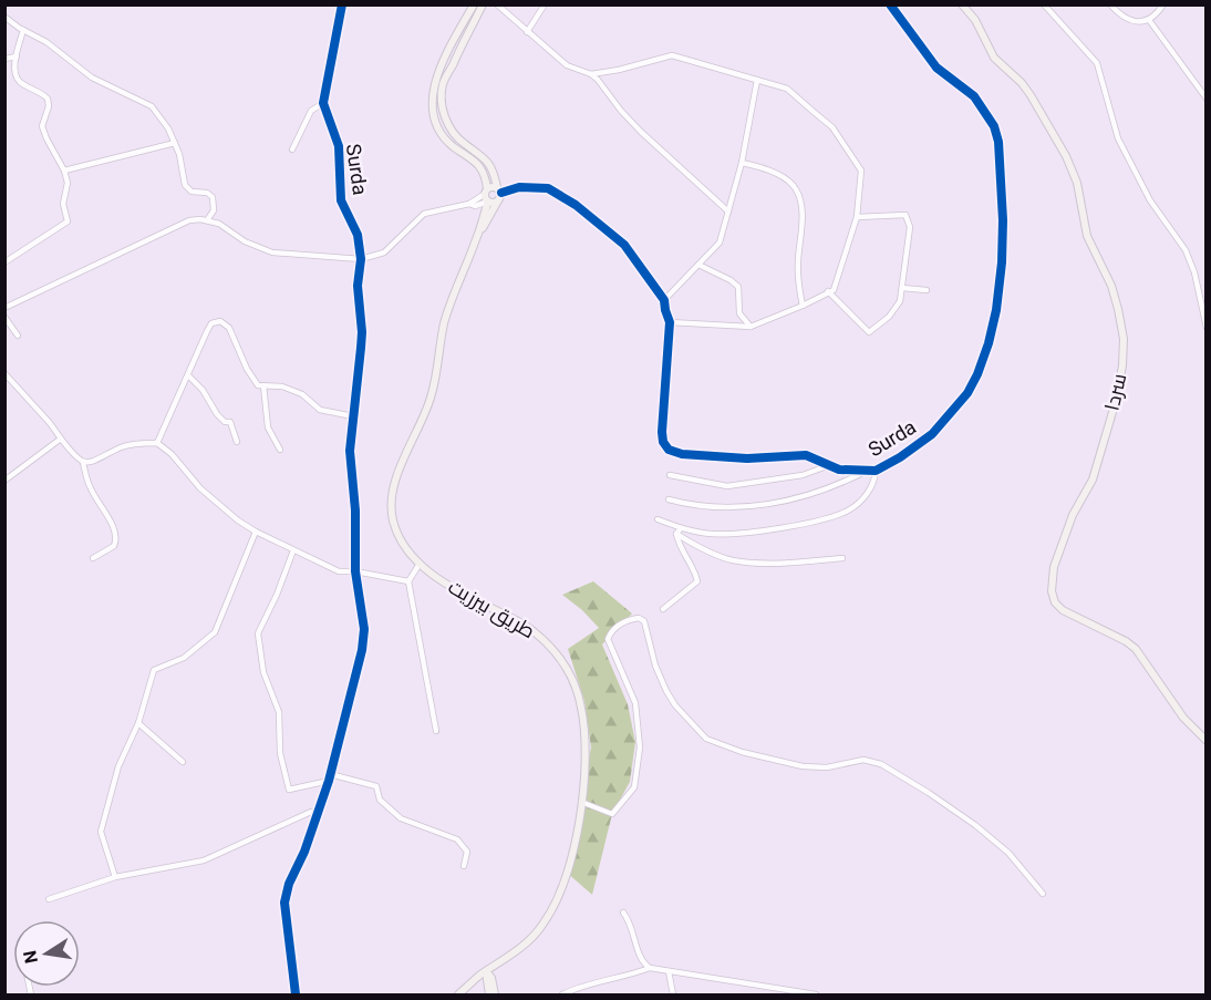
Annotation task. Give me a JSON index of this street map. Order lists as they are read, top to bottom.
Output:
{
  "streets": {
    "main road": ["سردا", "طريق بيرزيت"],
    "street": ["Surda"]
  },
  "north": "left"
}
